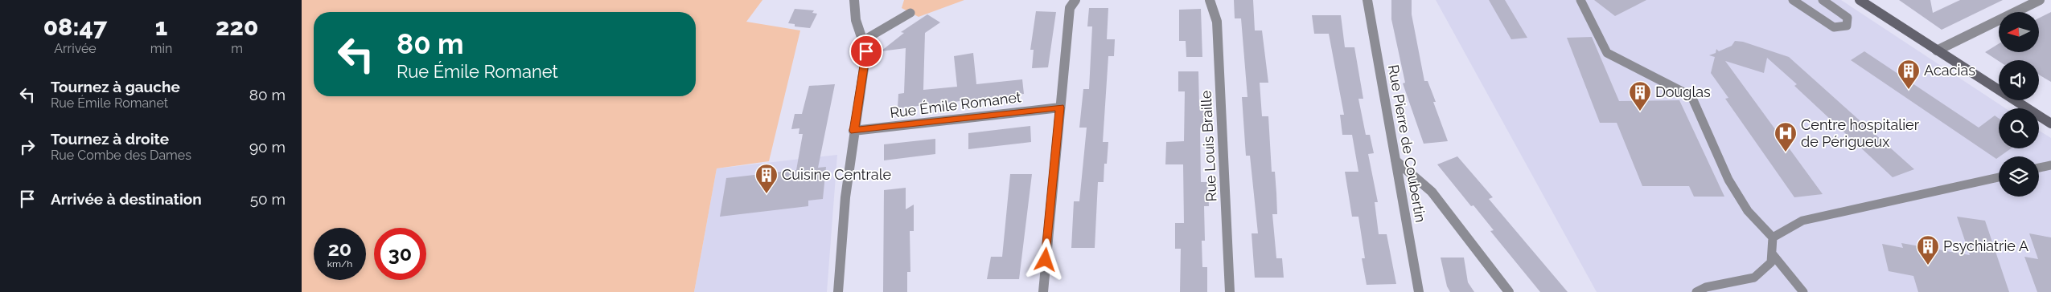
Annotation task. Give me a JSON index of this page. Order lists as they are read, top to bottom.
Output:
{
  "streets": {
    "street": ["Rue Émile Romanet", "Rue Pierre de Coubertin", "Rue Louis Braille"]
  },
  "places": {
    "building": [
      "Acacias",
      "Douglas",
      "Cuisine Centrale",
      "Psychiatrie A"
    ],
    "hospital": ["Centre hospitalier de Périgueux"]
  },
  "north": "left",
  "page": {
    "eta": [
      "08:47",
      "Arrivée",
      "1",
      "min",
      "220",
      "m"
    ],
    "turn": ["80 m", "Rue Émile Romanet"],
    "list": [
      {
        "name": "Tournez à gauche",
        "note": "Rue Émile Romanet",
        "value": "80 m"
      },
      {
        "name": "Tournez à droite",
        "note": "Rue Combe des Dames",
        "value": "90 m"
      },
      {
        "name": "Arrivée à destination",
        "value": "50 m"
      }
    ],
    "speed": "20 km/h",
    "limit": "30"
  }
}
